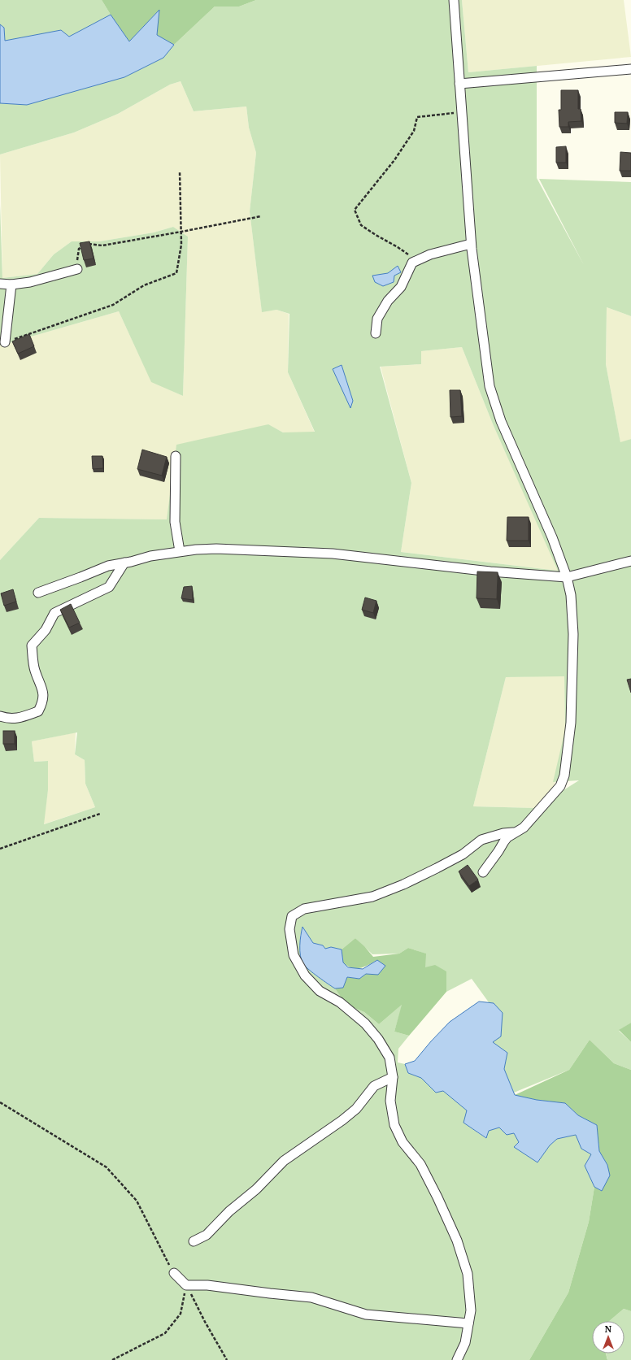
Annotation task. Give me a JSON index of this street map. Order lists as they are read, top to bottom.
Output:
{
  "north": "top"
}
